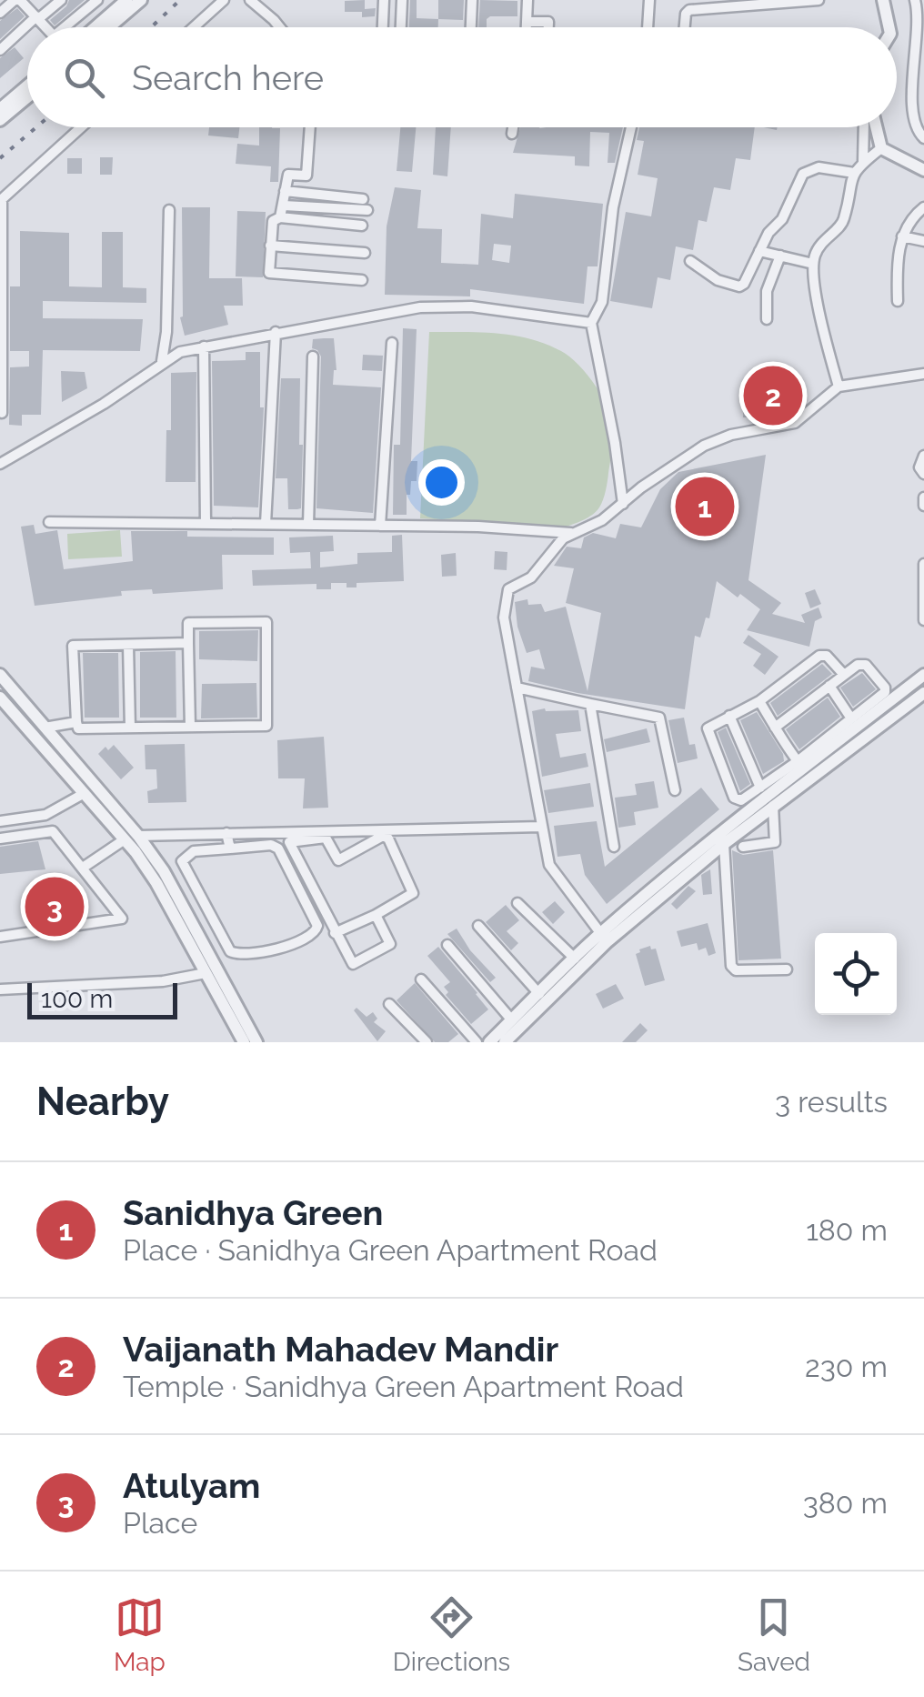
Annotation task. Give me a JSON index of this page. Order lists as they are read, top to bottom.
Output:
{
  "scale_bar": "100 m",
  "page": {
    "search": "Search here",
    "pins": ["2", "1", "3"],
    "scale": "100 m",
    "heading": ["Nearby", "3 results"],
    "list": [
      {
        "mark": "1",
        "name": "Sanidhya Green",
        "note": "Place · Sanidhya Green Apartment Road",
        "value": "180 m"
      },
      {
        "mark": "2",
        "name": "Vaijanath Mahadev Mandir",
        "note": "Temple · Sanidhya Green Apartment Road",
        "value": "230 m"
      },
      {
        "mark": "3",
        "name": "Atulyam",
        "note": "Place",
        "value": "380 m"
      }
    ],
    "nav": ["Map", "Directions", "Saved"]
  }
}
